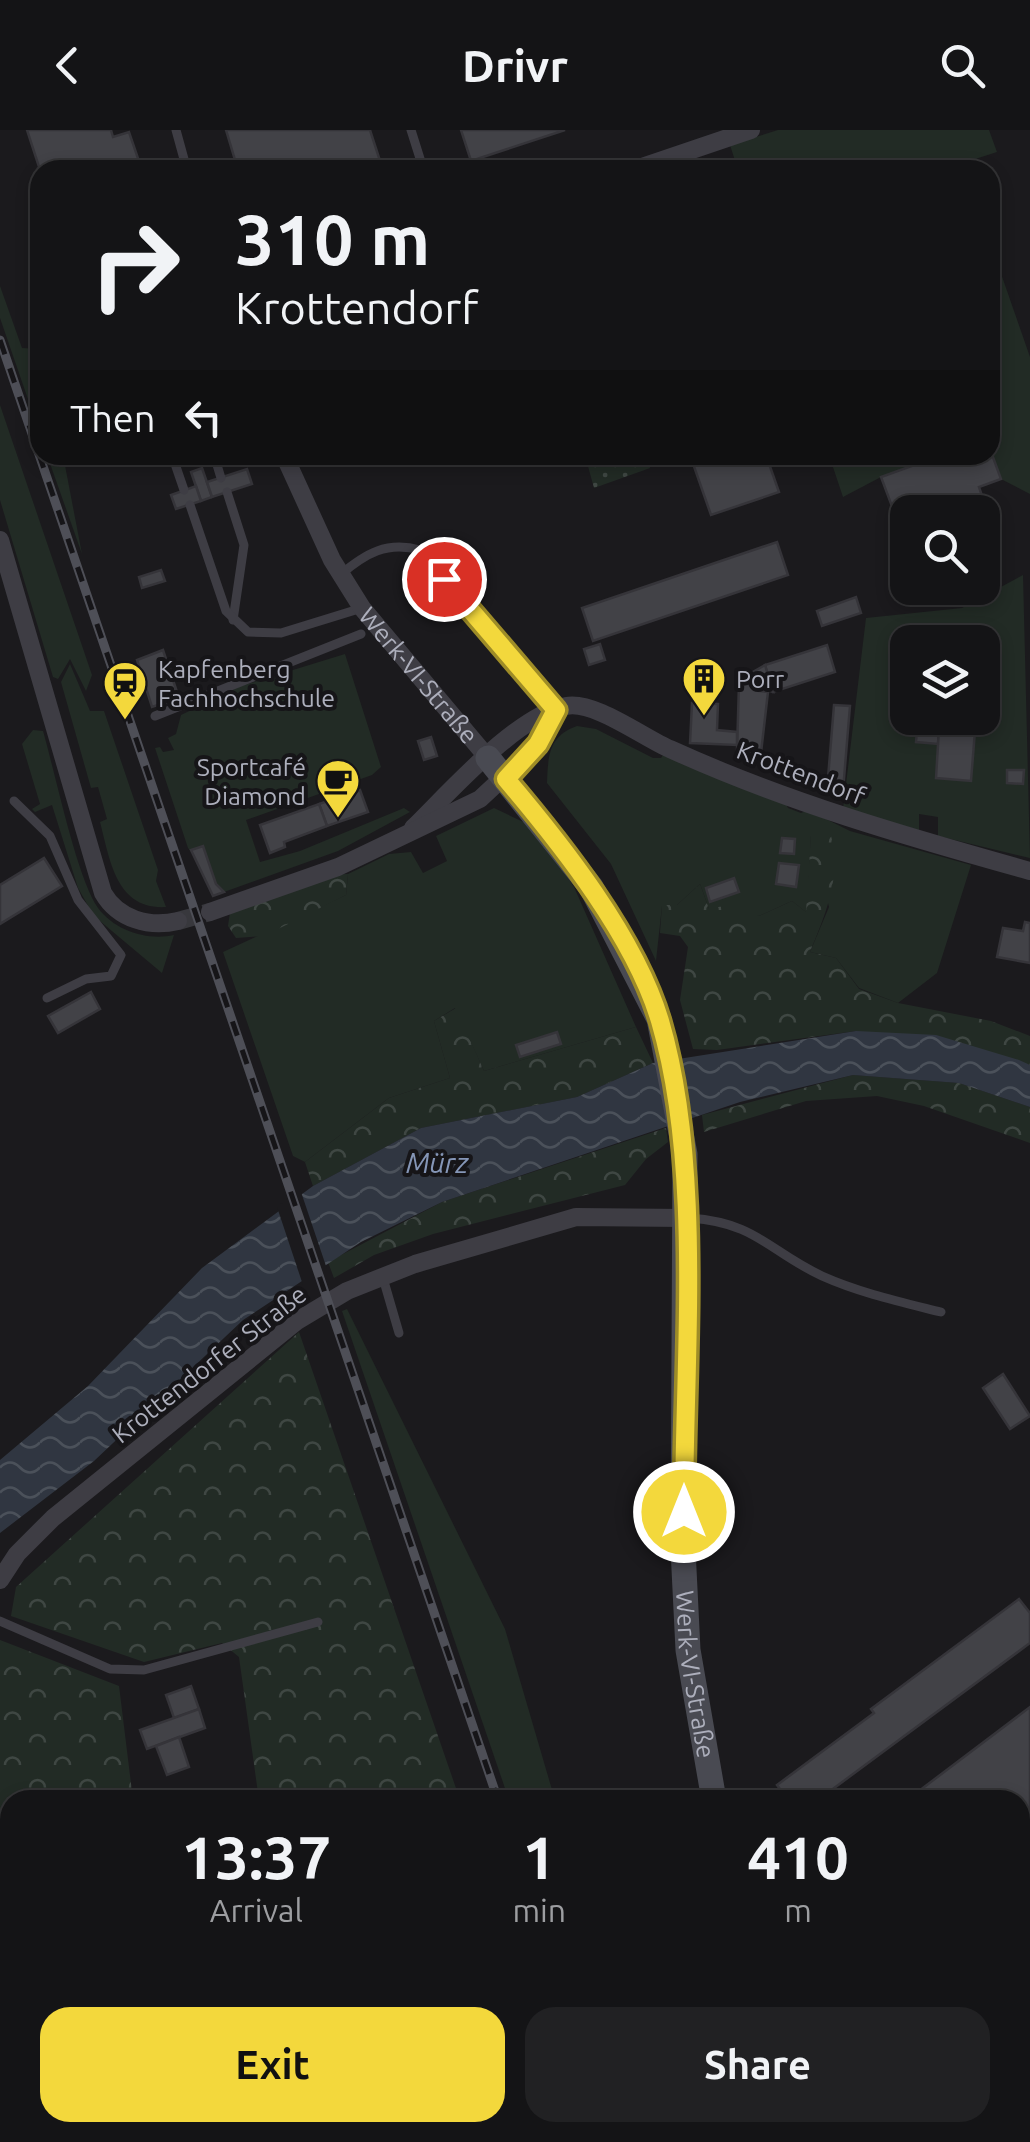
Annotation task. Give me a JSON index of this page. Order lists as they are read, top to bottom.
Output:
{
  "streets": {
    "main road": ["Werk-VI-Straße"],
    "street": ["Krottendorf", "Krottendorfer Straße"]
  },
  "crossings": [
    ["Werk-VI-Straße", "Krottendorfer Straße"]
  ],
  "water": ["Mürz"],
  "places": {
    "building": ["Porr"],
    "station": ["Kapfenberg Fachhochschule"],
    "cafe": ["Sportcafé Diamond"]
  },
  "page": {
    "header": "Drivr",
    "turn": ["310 m", "Krottendorf"],
    "then": "Then",
    "eta": [
      "13:37",
      "Arrival",
      "1",
      "min",
      "410",
      "m"
    ],
    "buttons": ["Exit", "Share"]
  }
}
